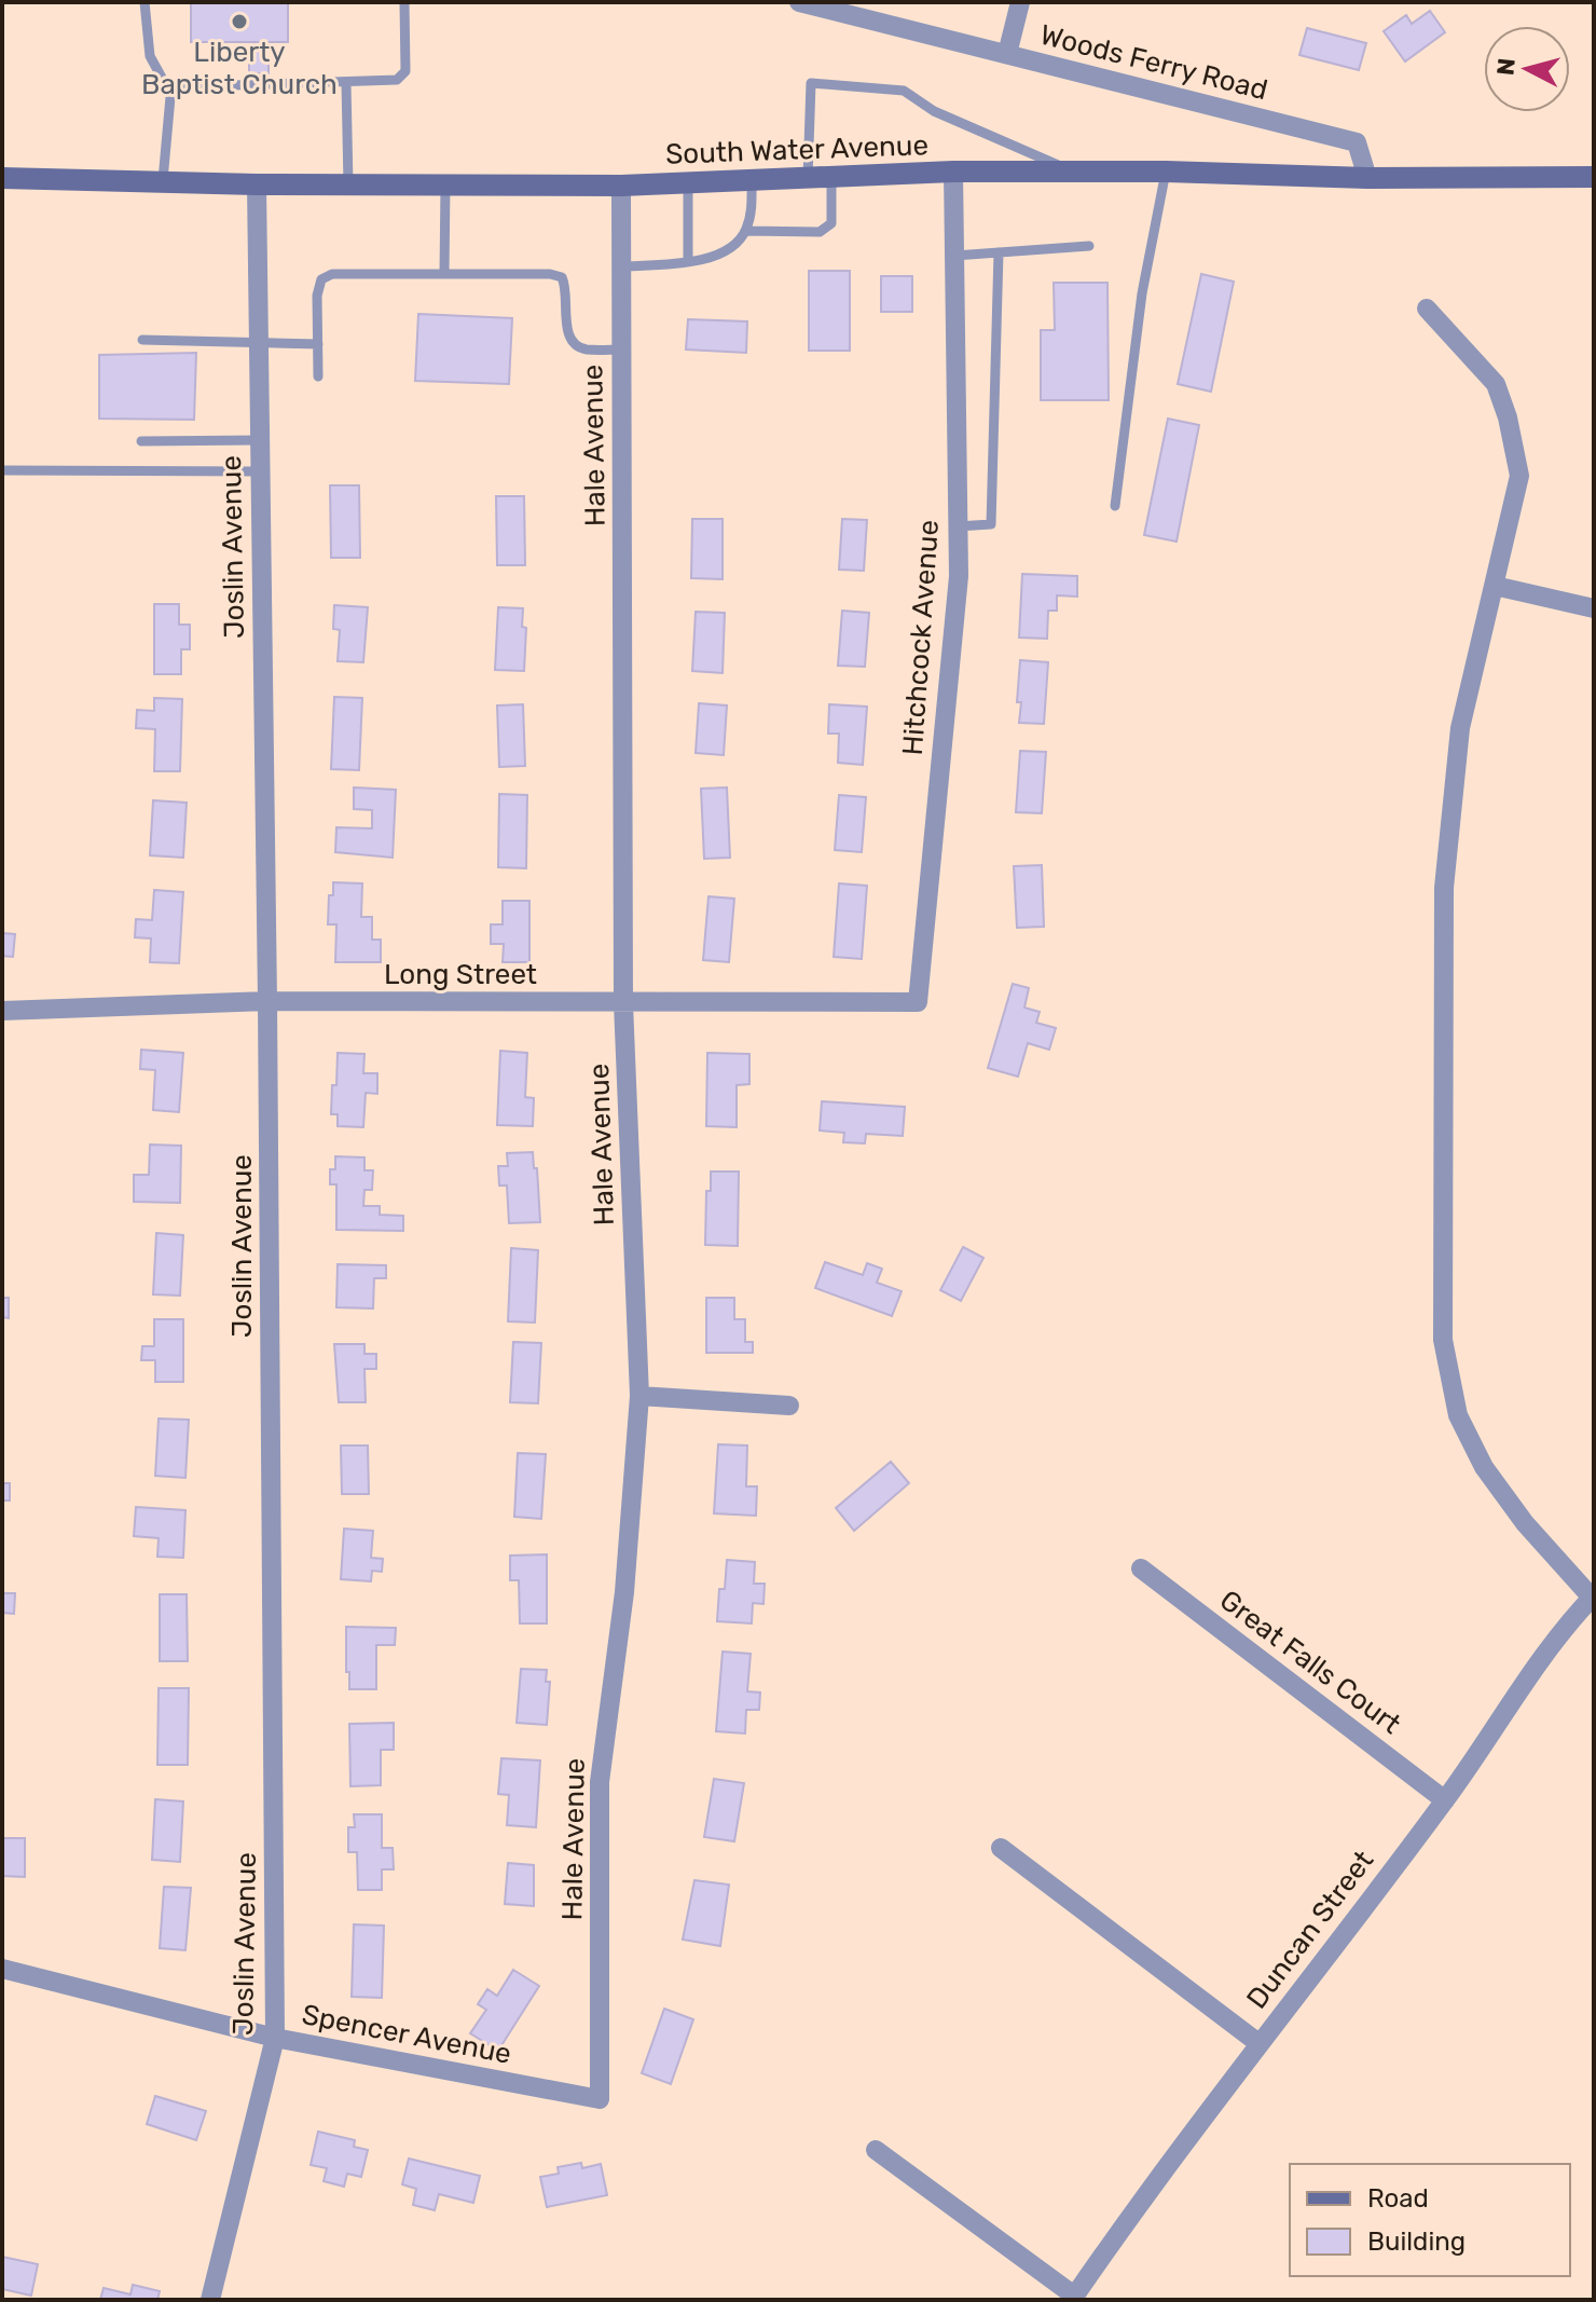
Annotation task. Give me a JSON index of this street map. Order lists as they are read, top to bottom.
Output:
{
  "streets": {
    "main road": ["South Water Avenue"],
    "street": [
      "Woods Ferry Road",
      "Hale Avenue",
      "Joslin Avenue",
      "Hitchcock Avenue",
      "Long Street",
      "Great Falls Court",
      "Duncan Street",
      "Spencer Avenue"
    ]
  },
  "crossings": [
    ["Woods Ferry Road", "South Water Avenue"],
    ["South Water Avenue", "Hale Avenue"],
    ["South Water Avenue", "Joslin Avenue"],
    ["South Water Avenue", "Hitchcock Avenue"],
    ["Hale Avenue", "Long Street"],
    ["Hale Avenue", "Spencer Avenue"],
    ["Joslin Avenue", "Long Street"],
    ["Joslin Avenue", "Spencer Avenue"],
    ["Hitchcock Avenue", "Long Street"],
    ["Great Falls Court", "Duncan Street"]
  ],
  "places": ["Liberty Baptist Church"],
  "legend": ["Road", "Building"],
  "north": "left"
}
